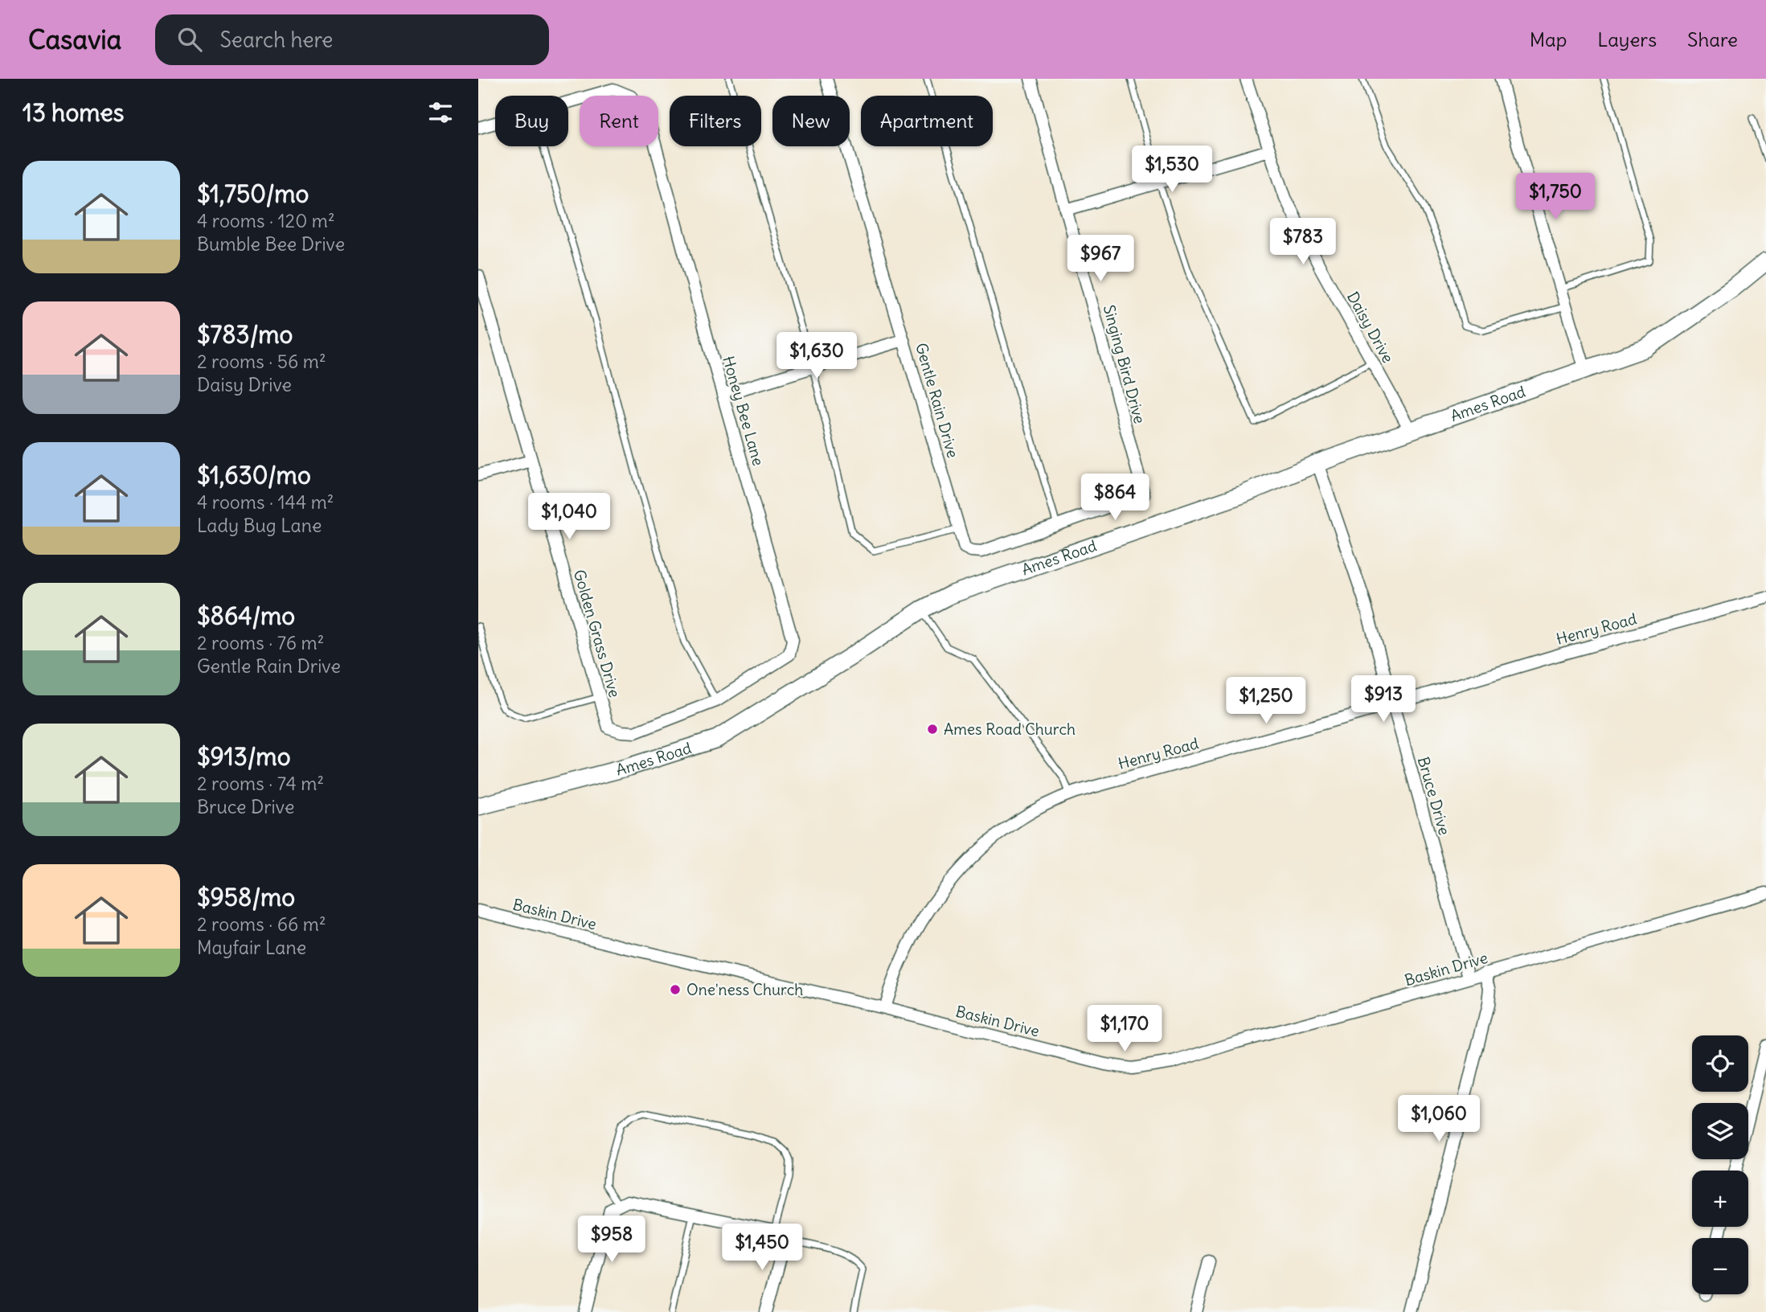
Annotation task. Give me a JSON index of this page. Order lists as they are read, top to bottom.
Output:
{
  "streets": {
    "street": [
      "Daisy Drive",
      "Singing Bird Drive",
      "Gentle Rain Drive",
      "Ames Road",
      "Honey Bee Lane",
      "Henry Road",
      "Golden Grass Drive",
      "Bruce Drive",
      "Baskin Drive"
    ]
  },
  "crossings": [
    ["Daisy Drive", "Ames Road"],
    ["Singing Bird Drive", "Gentle Rain Drive"],
    ["Ames Road", "Bruce Drive"],
    ["Honey Bee Lane", "Golden Grass Drive"],
    ["Henry Road", "Bruce Drive"],
    ["Henry Road", "Baskin Drive"],
    ["Bruce Drive", "Baskin Drive"]
  ],
  "places": ["Ames Road Church", "One'ness Church"],
  "page": {
    "header": "Casavia",
    "search": "Search here",
    "nav": ["Map", "Layers", "Share"],
    "heading": "13 homes",
    "chip": [
      "Buy",
      "Rent",
      "Filters",
      "New",
      "Apartment"
    ],
    "price": [
      "$1,530",
      "$1,750",
      "$783",
      "$967",
      "$1,630",
      "$864",
      "$1,040",
      "$913",
      "$1,250",
      "$1,170",
      "$1,060",
      "$958",
      "$1,450"
    ],
    "list": [
      {
        "name": "$1,750/mo",
        "note": "4 rooms · 120 m² · Bumble Bee Drive"
      },
      {
        "name": "$783/mo",
        "note": "2 rooms · 56 m² · Daisy Drive"
      },
      {
        "name": "$1,630/mo",
        "note": "4 rooms · 144 m² · Lady Bug Lane"
      },
      {
        "name": "$864/mo",
        "note": "2 rooms · 76 m² · Gentle Rain Drive"
      },
      {
        "name": "$913/mo",
        "note": "2 rooms · 74 m² · Bruce Drive"
      },
      {
        "name": "$958/mo",
        "note": "2 rooms · 66 m² · Mayfair Lane"
      }
    ],
    "map_buttons": ["+", "−"]
  }
}
